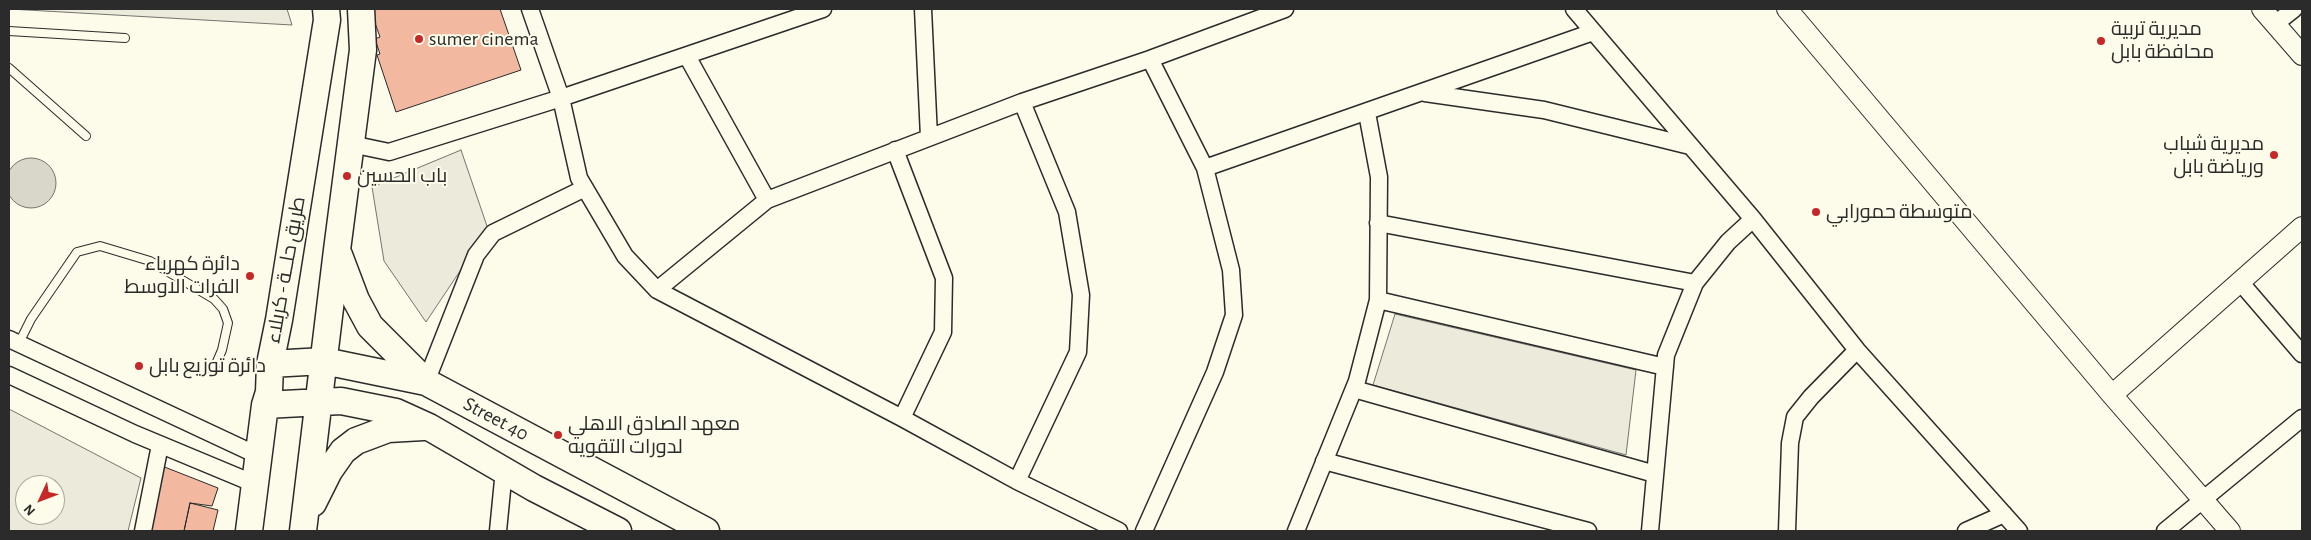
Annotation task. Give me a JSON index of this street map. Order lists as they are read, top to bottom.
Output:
{
  "streets": {
    "main road": ["طريق حلــة - كربلاء", "Street 40"]
  },
  "crossings": [
    ["طريق حلــة - كربلاء", "Street 40"]
  ],
  "places": [
    "sumer cinema",
    "مديرية تربية محافظة بابل",
    "مديرية شباب ورياضة بابل",
    "باب الحسين",
    "متوسطة حمورابي",
    "دائرة كهرباء الفرات الاوسط",
    "دائرة توزيع بابل",
    "معهد الصادق الاهلي لدورات التقويه"
  ],
  "north": "bottom left"
}
